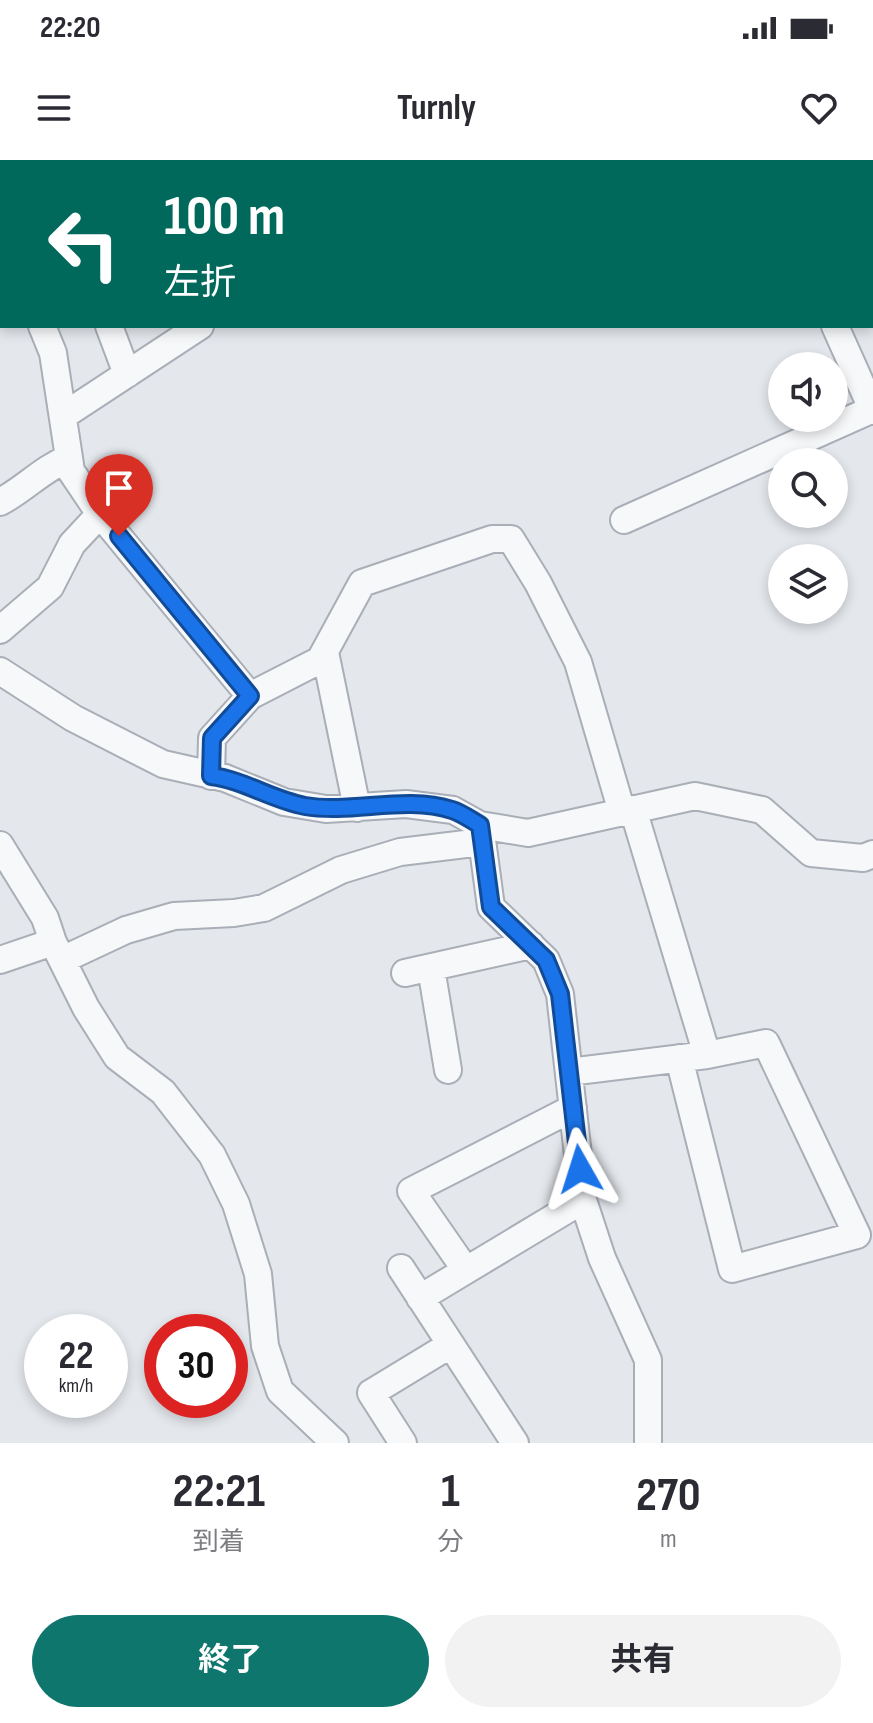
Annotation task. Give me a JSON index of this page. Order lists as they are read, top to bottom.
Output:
{
  "page": {
    "status": "22:20",
    "header": "Turnly",
    "turn": ["100 m", "左折"],
    "speed": "22 km/h",
    "limit": "30",
    "eta": [
      "22:21",
      "到着",
      "1",
      "分",
      "270",
      "m"
    ],
    "buttons": ["終了", "共有"]
  }
}
